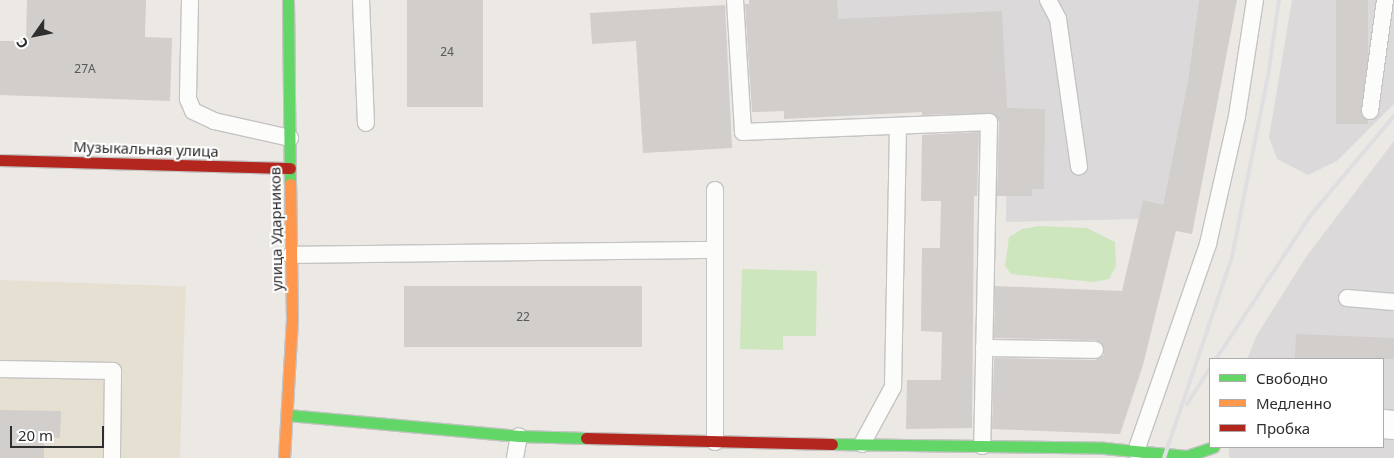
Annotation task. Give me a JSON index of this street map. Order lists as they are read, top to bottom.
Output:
{
  "streets": {
    "street": ["Музыкальная улица", "улица Ударников"]
  },
  "crossings": [
    ["Музыкальная улица", "улица Ударников"]
  ],
  "house_numbers": ["24", "27А", "22"],
  "legend": ["Свободно", "Медленно", "Пробка"],
  "scale_bar": "20 m",
  "north": "bottom left"
}
